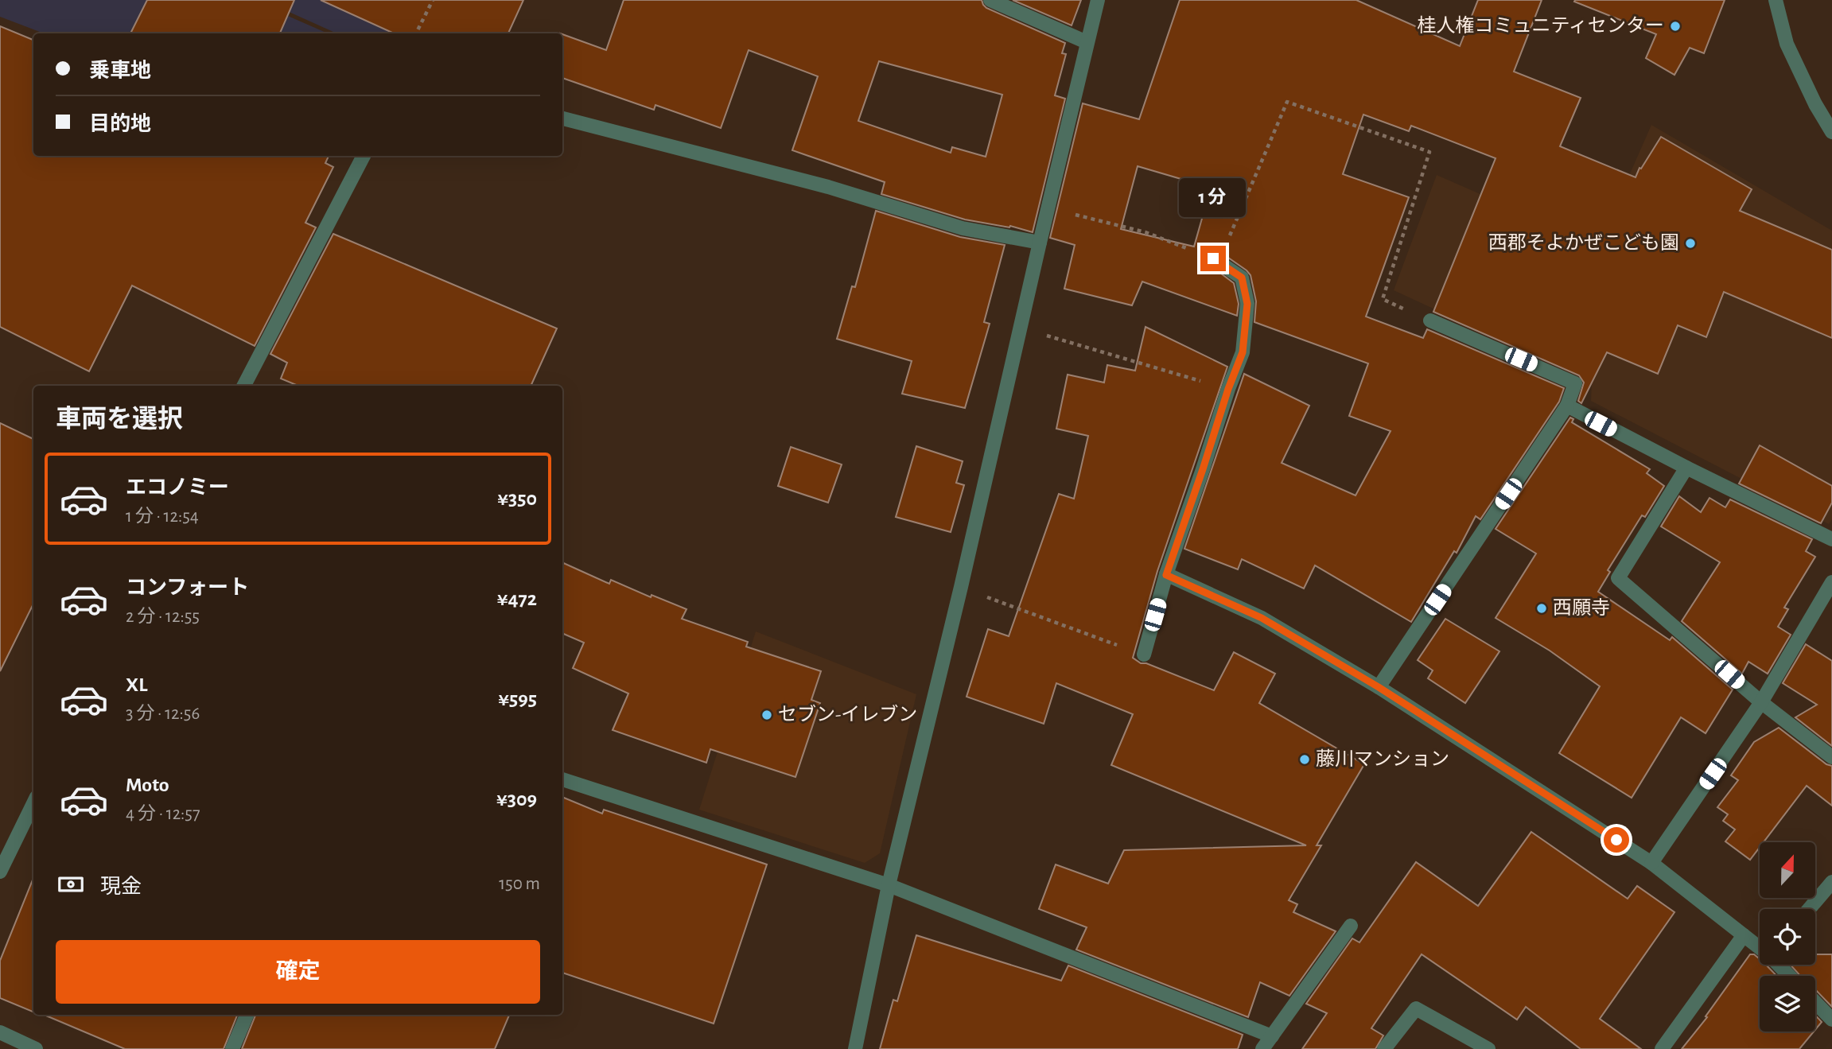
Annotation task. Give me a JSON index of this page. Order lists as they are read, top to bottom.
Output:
{
  "places": [
    "桂人権コミュニティセンター",
    "西郡そよかぜこども園",
    "西願寺",
    "セブン-イレブン",
    "藤川マンション"
  ],
  "north": "top",
  "page": {
    "banner": ["乗車地", "目的地"],
    "bubble": "1 分",
    "heading": "車両を選択",
    "list": [
      {
        "name": "エコノミー",
        "note": "1 分 · 12:54",
        "value": "¥350"
      },
      {
        "name": "コンフォート",
        "note": "2 分 · 12:55",
        "value": "¥472"
      },
      {
        "name": "XL",
        "note": "3 分 · 12:56",
        "value": "¥595"
      },
      {
        "name": "Moto",
        "note": "4 分 · 12:57",
        "value": "¥309"
      }
    ],
    "pay": ["現金", "150 m"],
    "buttons": "確定"
  }
}
